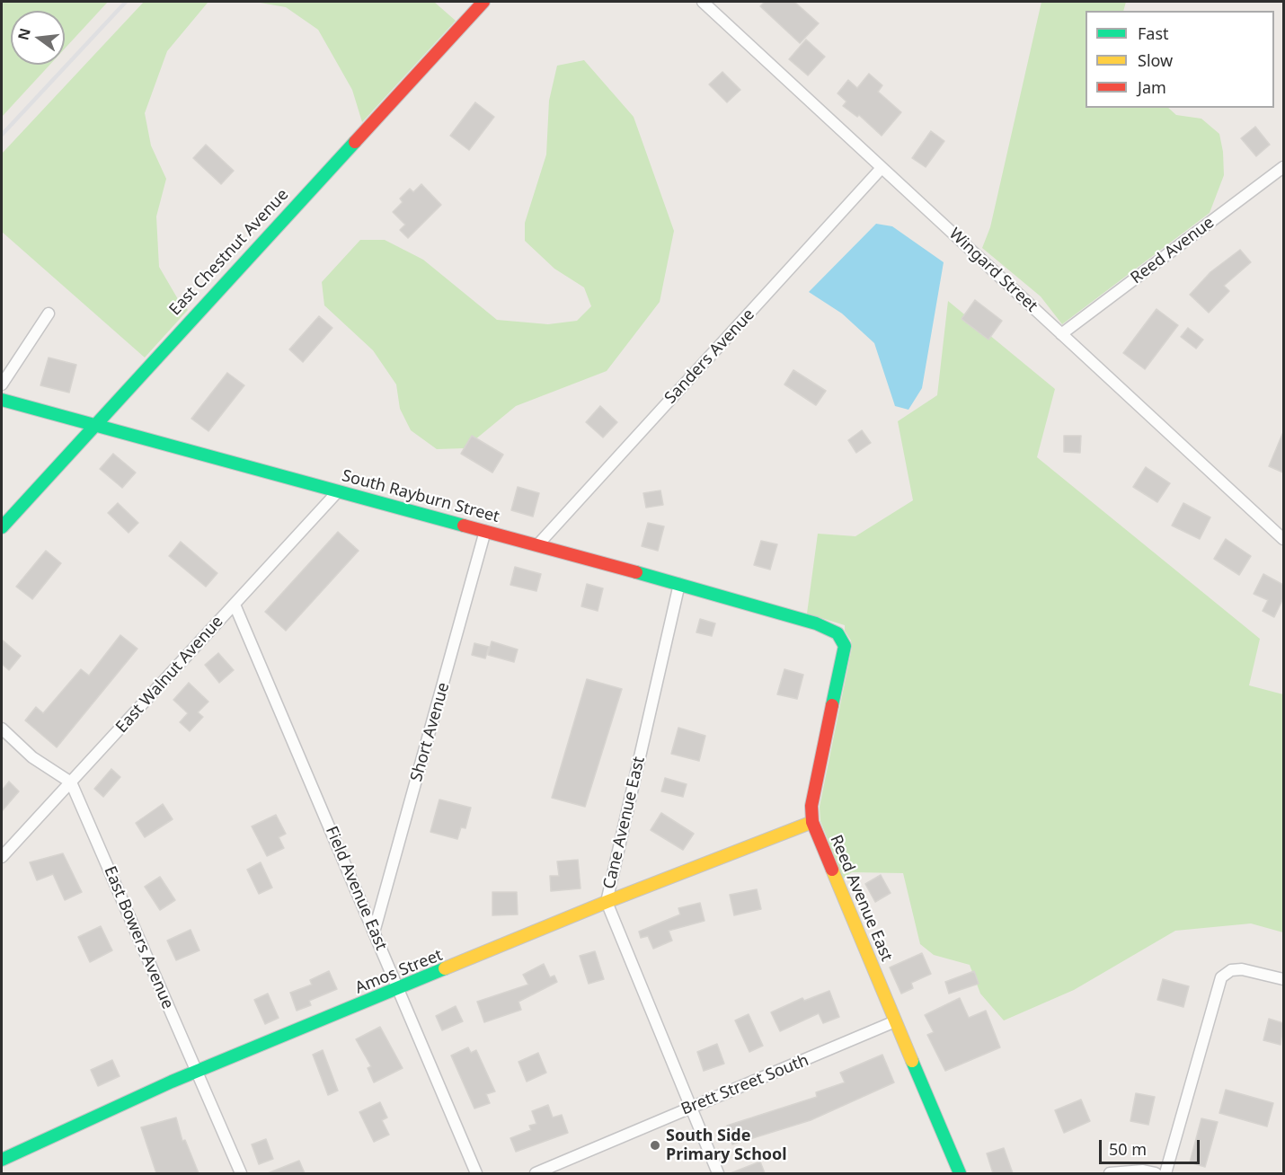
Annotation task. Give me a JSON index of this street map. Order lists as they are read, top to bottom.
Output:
{
  "streets": {
    "street": [
      "Reed Avenue",
      "East Chestnut Avenue",
      "Wingard Street",
      "Sanders Avenue",
      "South Rayburn Street",
      "East Walnut Avenue",
      "Short Avenue",
      "Cane Avenue East",
      "Field Avenue East",
      "Reed Avenue East",
      "East Bowers Avenue",
      "Amos Street",
      "Brett Street South"
    ]
  },
  "crossings": [
    ["Reed Avenue", "Wingard Street"],
    ["East Chestnut Avenue", "South Rayburn Street"],
    ["Wingard Street", "Sanders Avenue"],
    ["Sanders Avenue", "South Rayburn Street"],
    ["South Rayburn Street", "East Walnut Avenue"],
    ["South Rayburn Street", "Short Avenue"],
    ["South Rayburn Street", "Cane Avenue East"],
    ["South Rayburn Street", "Reed Avenue East"],
    ["East Walnut Avenue", "Field Avenue East"],
    ["East Walnut Avenue", "East Bowers Avenue"],
    ["Short Avenue", "Field Avenue East"],
    ["Cane Avenue East", "Amos Street"],
    ["Cane Avenue East", "Brett Street South"],
    ["Field Avenue East", "Amos Street"],
    ["Reed Avenue East", "Amos Street"],
    ["Reed Avenue East", "Brett Street South"],
    ["East Bowers Avenue", "Amos Street"]
  ],
  "places": ["South Side Primary School"],
  "legend": ["Fast", "Slow", "Jam"],
  "scale_bar": "50 m",
  "north": "left"
}
